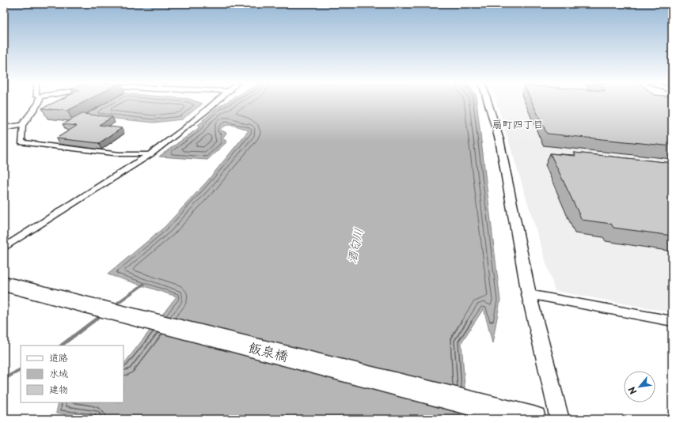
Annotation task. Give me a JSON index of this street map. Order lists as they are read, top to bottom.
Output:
{
  "streets": {
    "highway": ["飯泉橋"]
  },
  "districts": ["扇町四丁目"],
  "water": ["酒匂川"],
  "legend": ["道路", "水域", "建物"],
  "north": "bottom left"
}
